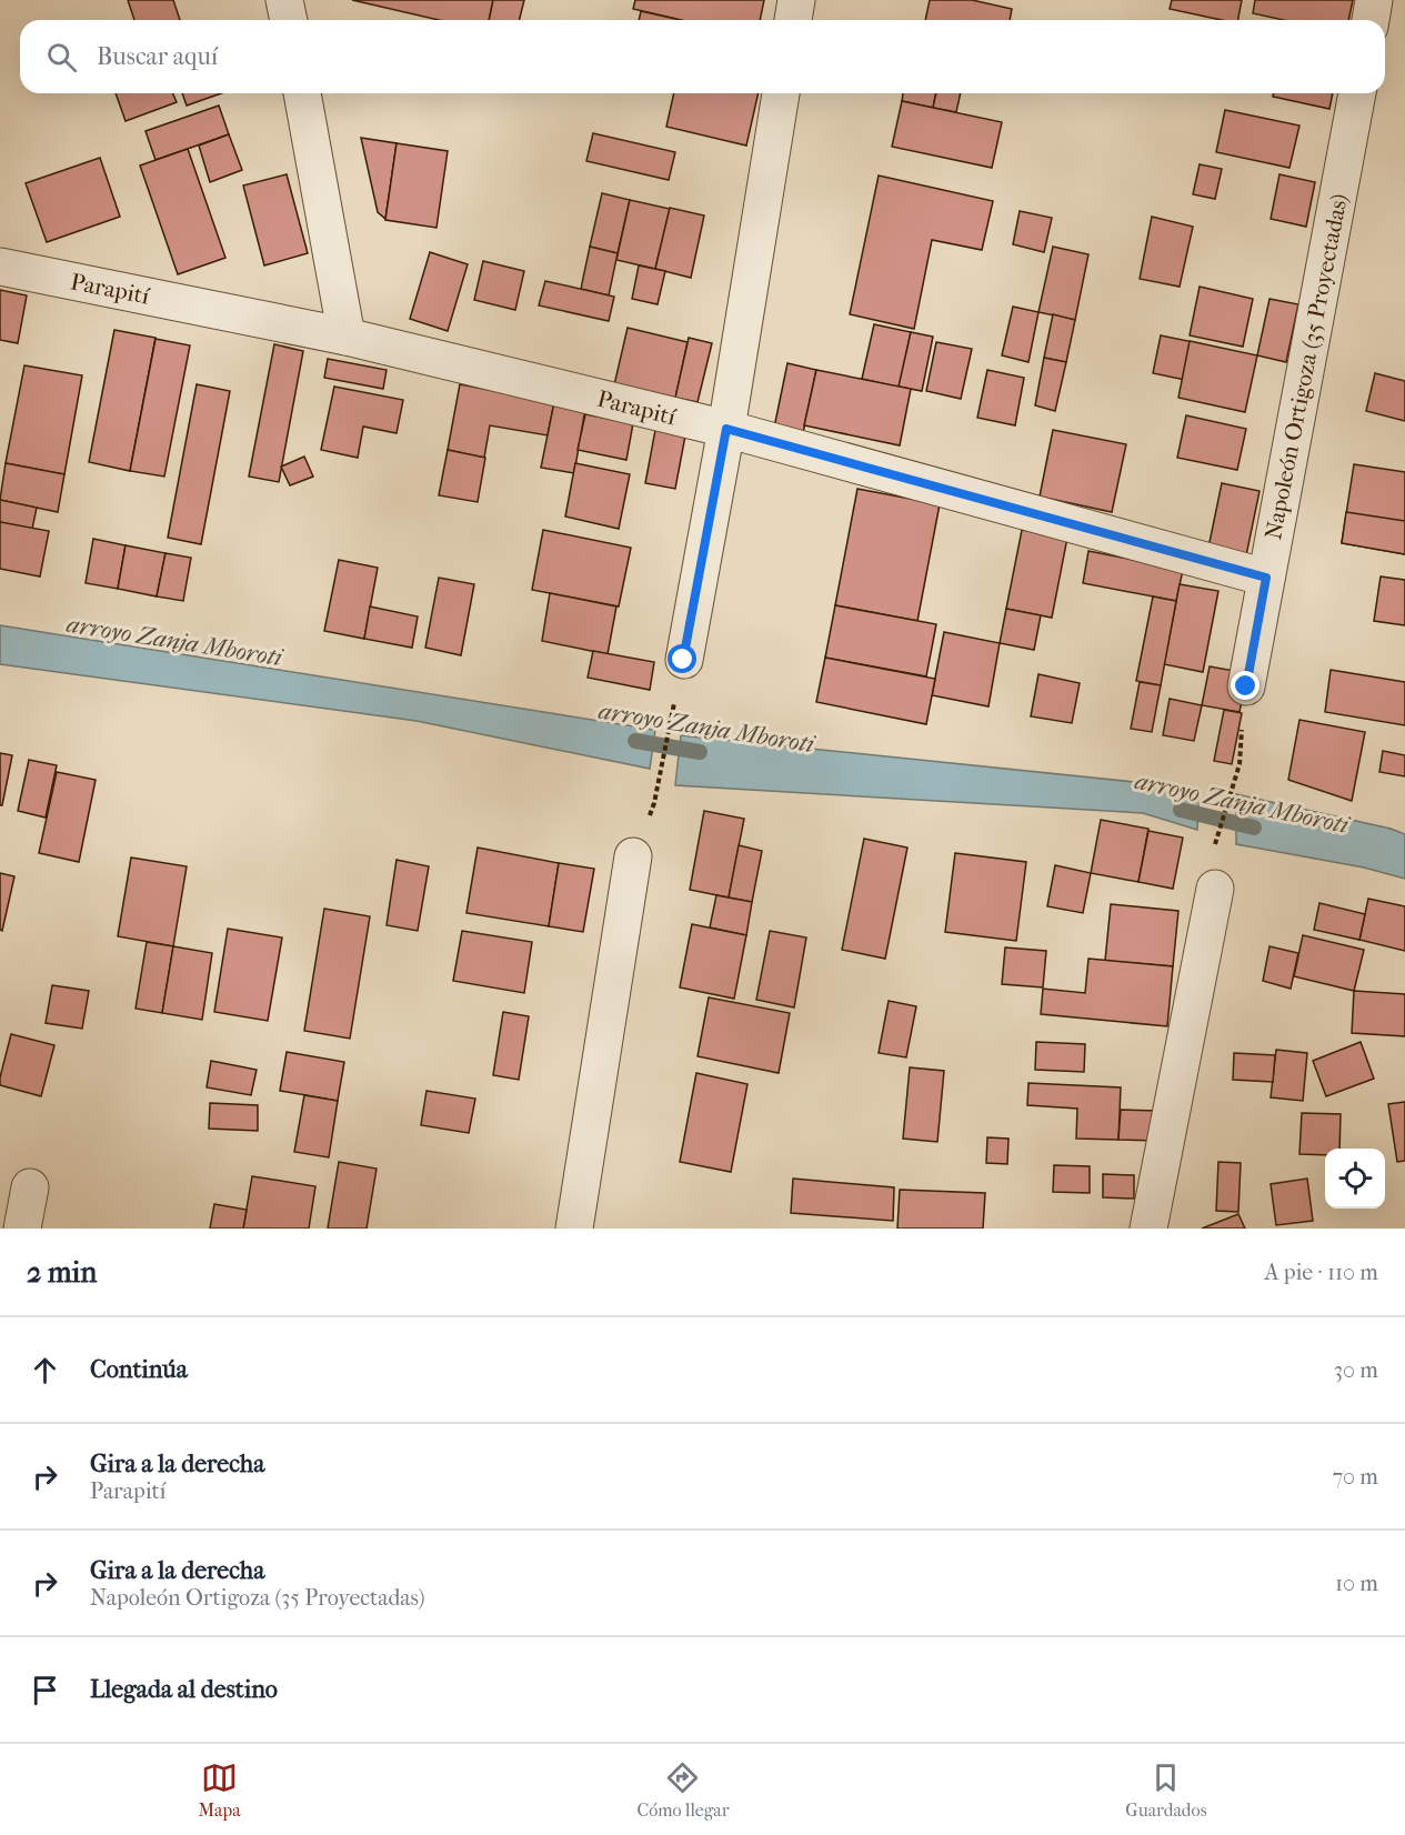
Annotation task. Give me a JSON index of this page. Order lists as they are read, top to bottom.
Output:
{
  "streets": {
    "street": ["Parapití", "Napoleón Ortigoza (35 Proyectadas)"]
  },
  "crossings": [
    ["Parapití", "Napoleón Ortigoza (35 Proyectadas)"]
  ],
  "water": ["arroyo Zanja Mboroti"],
  "page": {
    "search": "Buscar aquí",
    "heading": ["2 min", "A pie · 110 m"],
    "list": [
      ["Continúa", "30 m"],
      ["Gira a la derecha", "Parapití", "70 m"],
      ["Gira a la derecha", "Napoleón Ortigoza (35 Proyectadas)", "10 m"],
      "Llegada al destino"
    ],
    "nav": ["Mapa", "Cómo llegar", "Guardados"]
  }
}
